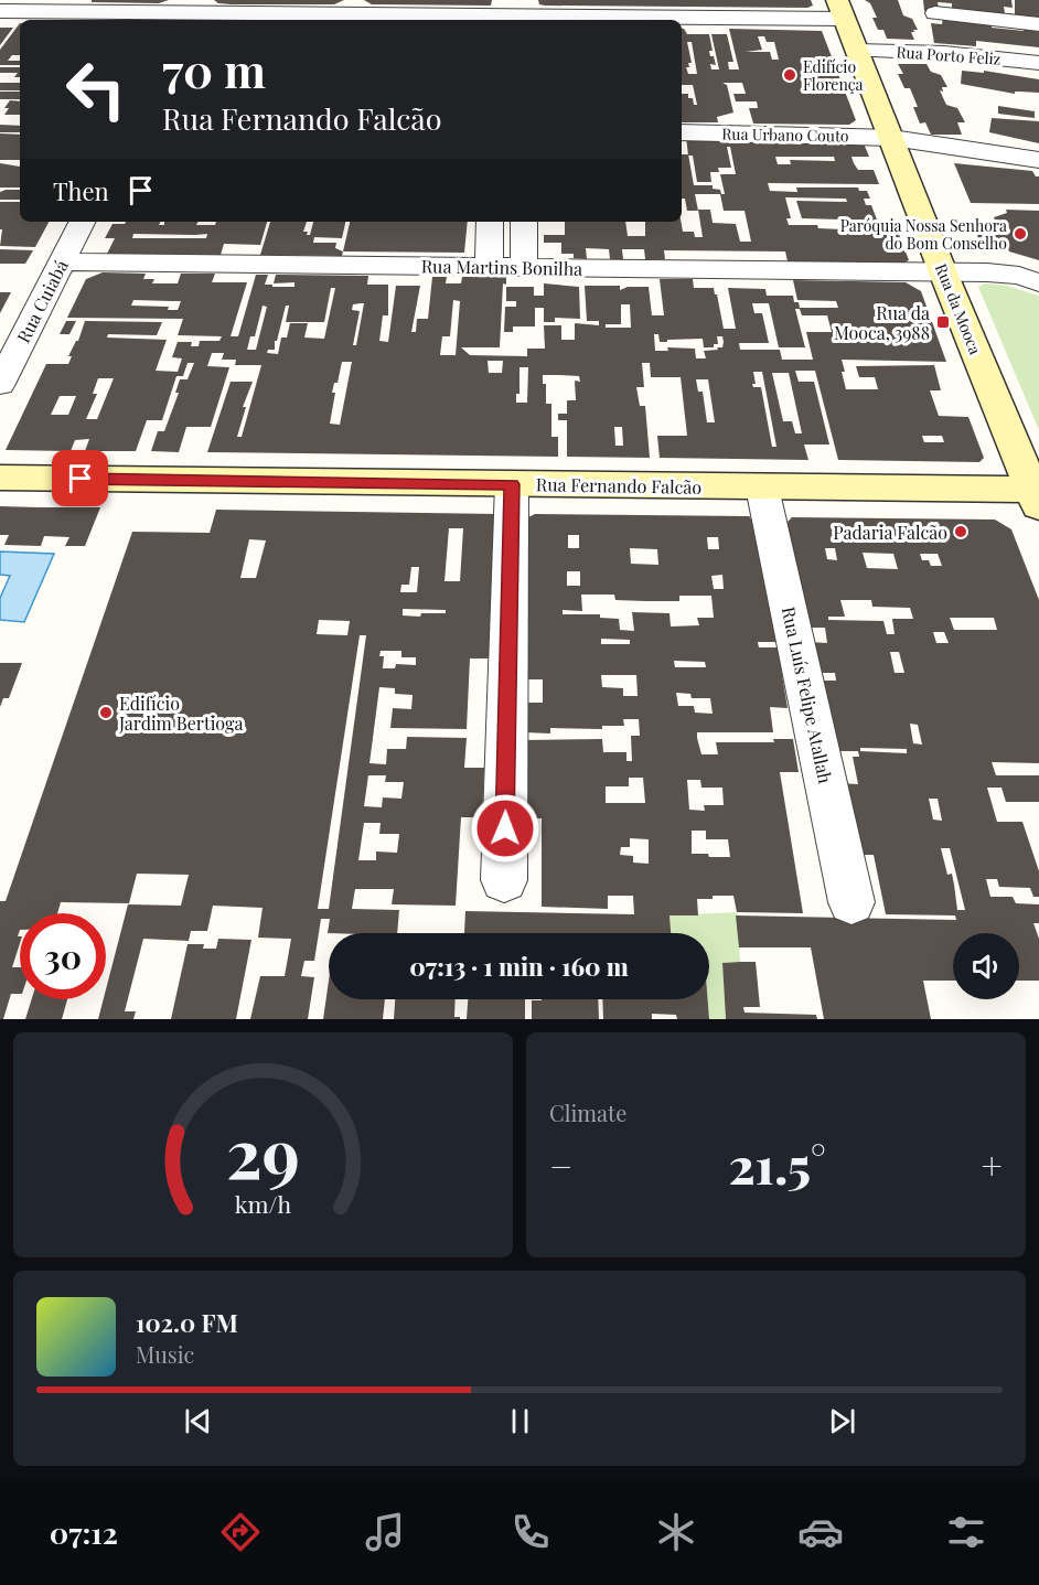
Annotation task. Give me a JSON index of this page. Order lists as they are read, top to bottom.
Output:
{
  "streets": {
    "main road": ["Rua da Mooca", "Rua Fernando Falcão"],
    "street": [
      "Rua Porto Feliz",
      "Rua Urbano Couto",
      "Rua Martins Bonilha",
      "Rua Cuiabá",
      "Rua Luís Felipe Atallah"
    ]
  },
  "crossings": [
    ["Rua Porto Feliz", "Rua da Mooca"],
    ["Rua Urbano Couto", "Rua da Mooca"],
    ["Rua Martins Bonilha", "Rua Cuiabá"],
    ["Rua Martins Bonilha", "Rua da Mooca"],
    ["Rua da Mooca", "Rua Fernando Falcão"],
    ["Rua Fernando Falcão", "Rua Luís Felipe Atallah"]
  ],
  "places": {
    "other": [
      "Edifício Florença",
      "Paróquia Nossa Senhora do Bom Conselho",
      "Padaria Falcão",
      "Edifício Jardim Bertioga"
    ],
    "transit": ["Rua da Mooca, 3988"]
  },
  "page": {
    "turn": ["70 m", "Rua Fernando Falcão"],
    "then": "Then",
    "limit": "30",
    "trip": "07:13 · 1 min · 160 m",
    "tile": "Climate",
    "heat": ["−", "21.5°", "+"],
    "song": ["102.0 FM", "Music"],
    "tabs": "07:12",
    "gauge": ["29", "km/h"]
  }
}
